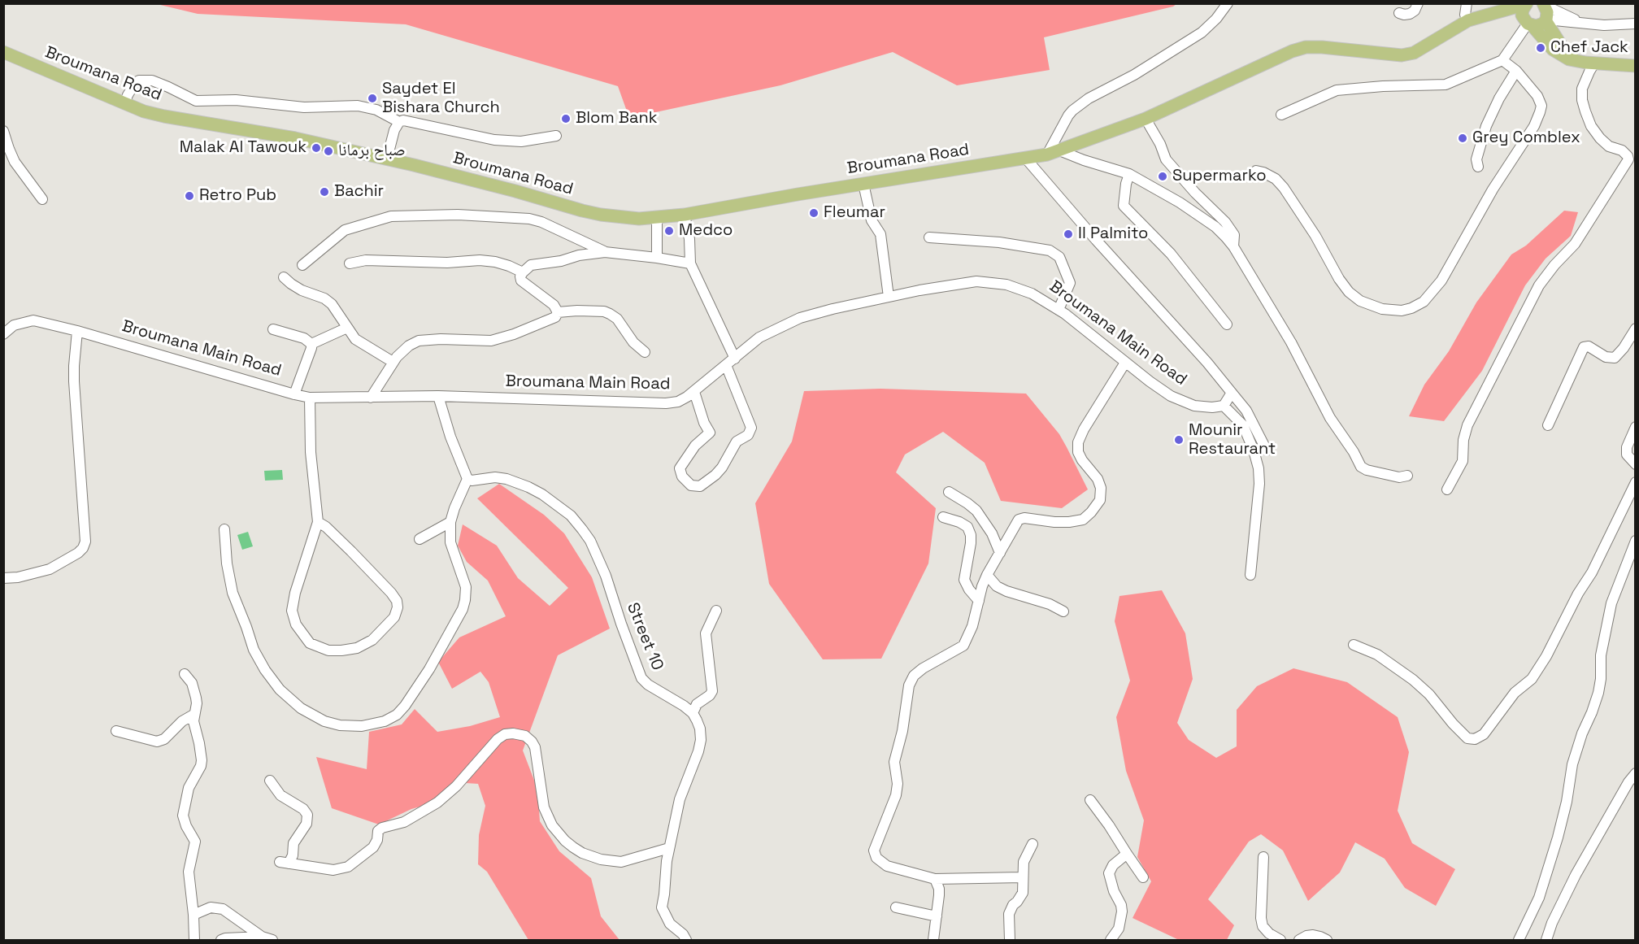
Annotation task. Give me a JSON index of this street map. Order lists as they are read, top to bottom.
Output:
{
  "streets": {
    "main road": ["Broumana Road"],
    "street": ["Broumana Main Road", "Street 10"]
  },
  "crossings": [
    ["Broumana Road", "Broumana Main Road"]
  ],
  "places": [
    "Chef Jack",
    "Saydet El Bishara Church",
    "Blom Bank",
    "Grey Comblex",
    "Malak Al Tawouk",
    "صباح برمانا",
    "Supermarko",
    "Bachir",
    "Retro Pub",
    "Fleumar",
    "Medco",
    "Il Palmito",
    "Mounir Restaurant"
  ]
}
